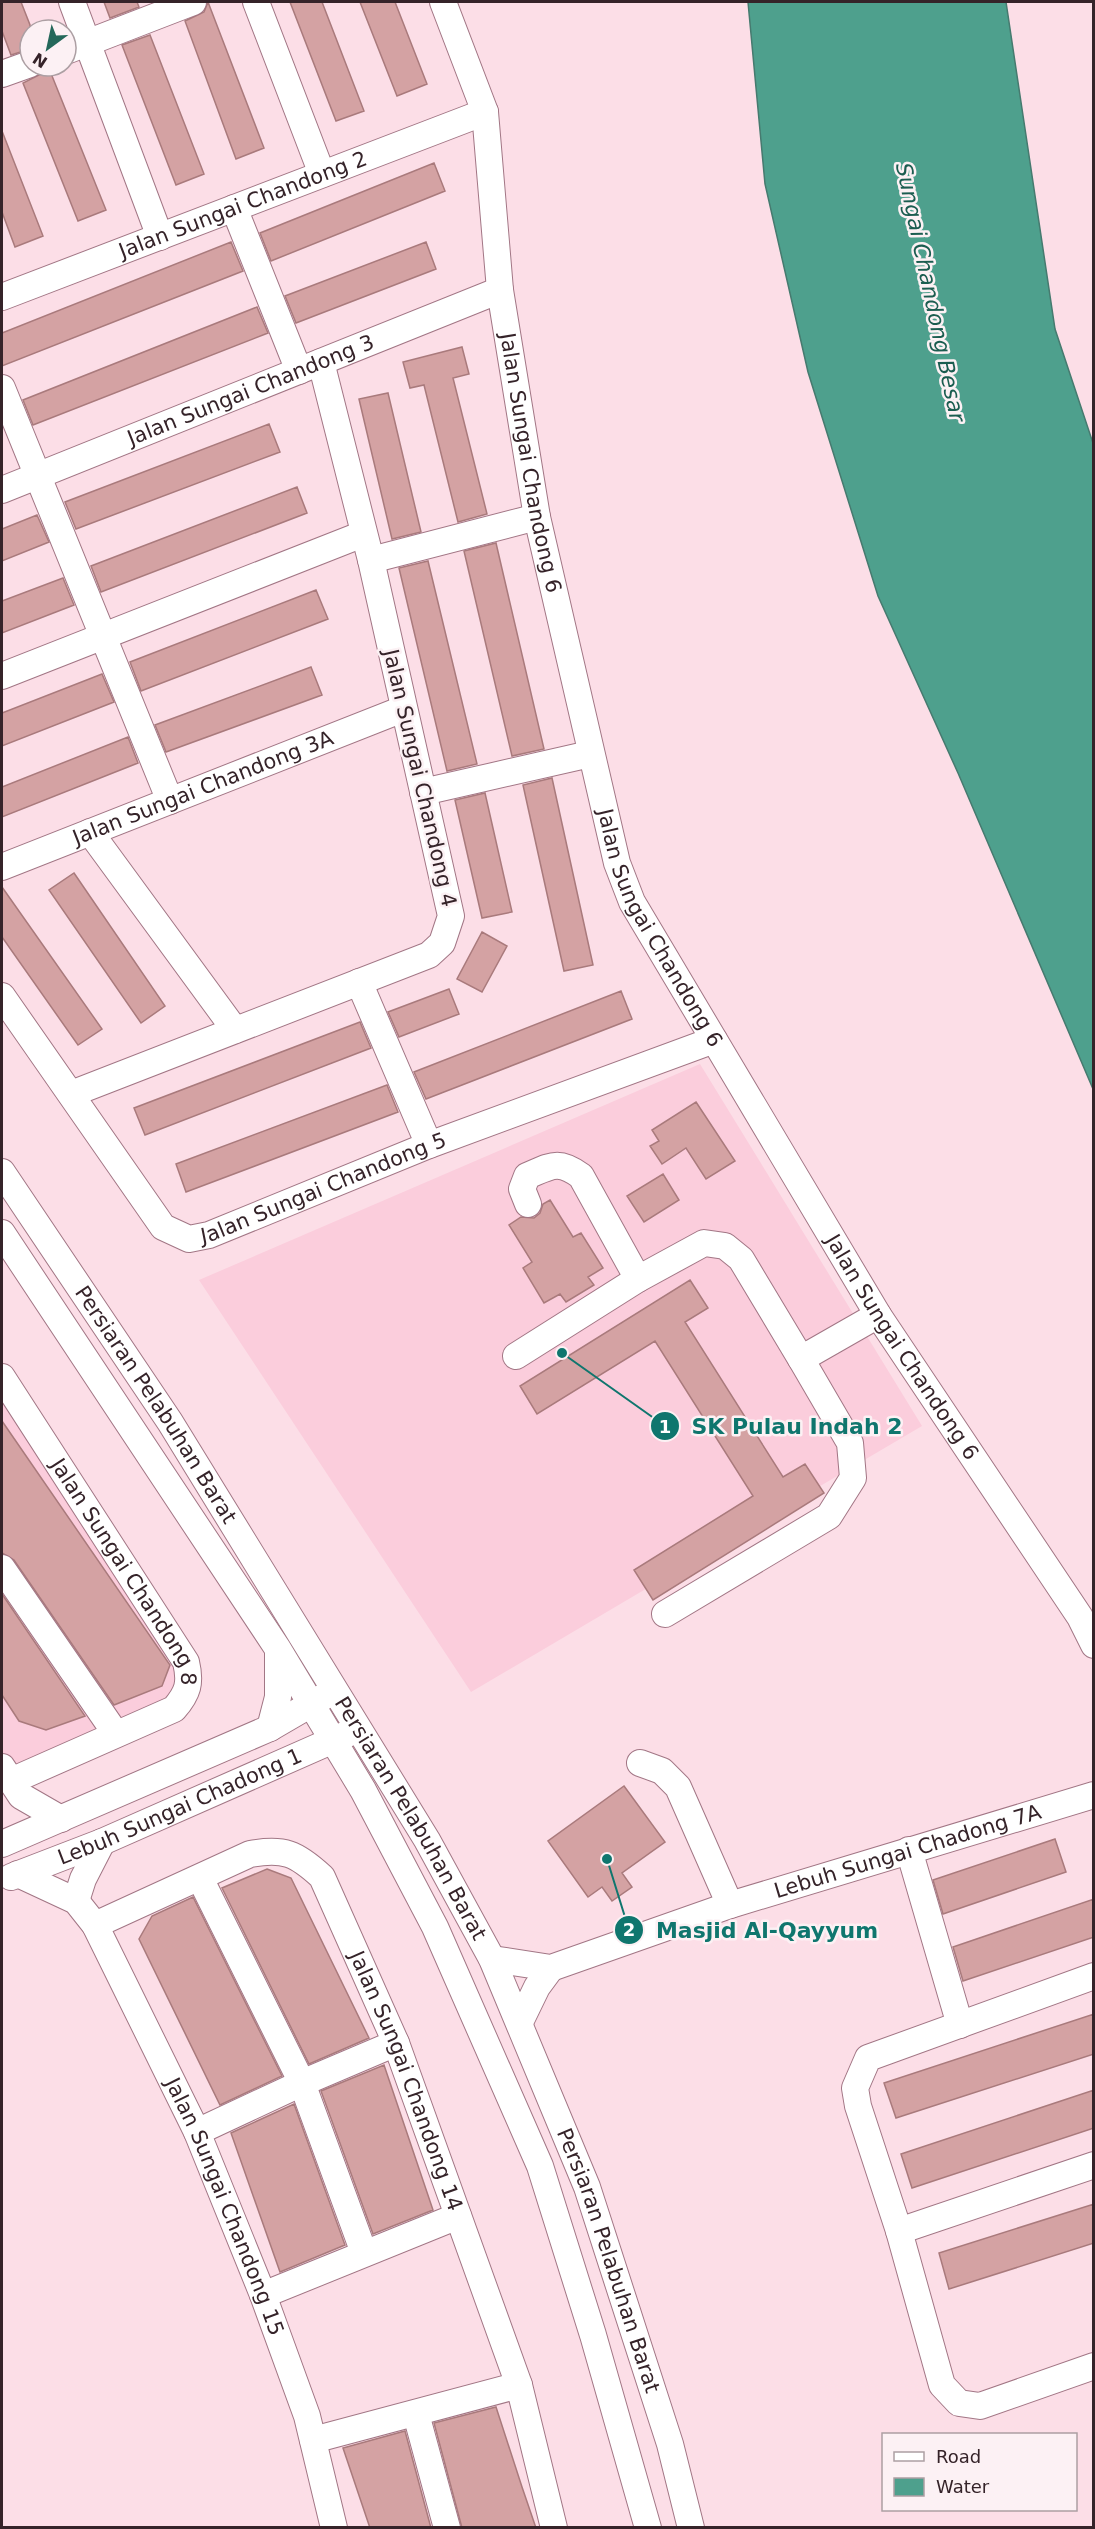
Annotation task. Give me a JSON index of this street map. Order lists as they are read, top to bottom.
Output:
{
  "streets": {
    "street": [
      "Jalan Sungai Chandong 2",
      "Jalan Sungai Chandong 3",
      "Jalan Sungai Chandong 6",
      "Jalan Sungai Chandong 4",
      "Jalan Sungai Chandong 3A",
      "Jalan Sungai Chandong 5",
      "Persiaran Pelabuhan Barat",
      "Jalan Sungai Chandong 8",
      "Lebuh Sungai Chadong 1",
      "Lebuh Sungai Chadong 7A",
      "Jalan Sungai Chandong 14",
      "Jalan Sungai Chandong 15"
    ]
  },
  "crossings": [
    ["Jalan Sungai Chandong 2", "Jalan Sungai Chandong 6"],
    ["Jalan Sungai Chandong 2", "Jalan Sungai Chandong 4"],
    ["Jalan Sungai Chandong 3", "Jalan Sungai Chandong 6"],
    ["Jalan Sungai Chandong 3", "Jalan Sungai Chandong 4"],
    ["Jalan Sungai Chandong 6", "Jalan Sungai Chandong 5"],
    ["Jalan Sungai Chandong 4", "Jalan Sungai Chandong 3A"],
    ["Jalan Sungai Chandong 4", "Jalan Sungai Chandong 5"],
    ["Persiaran Pelabuhan Barat", "Lebuh Sungai Chadong 1"],
    ["Lebuh Sungai Chadong 1", "Jalan Sungai Chandong 15"],
    ["Jalan Sungai Chandong 14", "Jalan Sungai Chandong 15"]
  ],
  "water": ["Sungai Chandong Besar"],
  "places": ["SK Pulau Indah 2", "Masjid Al-Qayyum"],
  "legend": ["Road", "Water"],
  "north": "bottom left"
}
